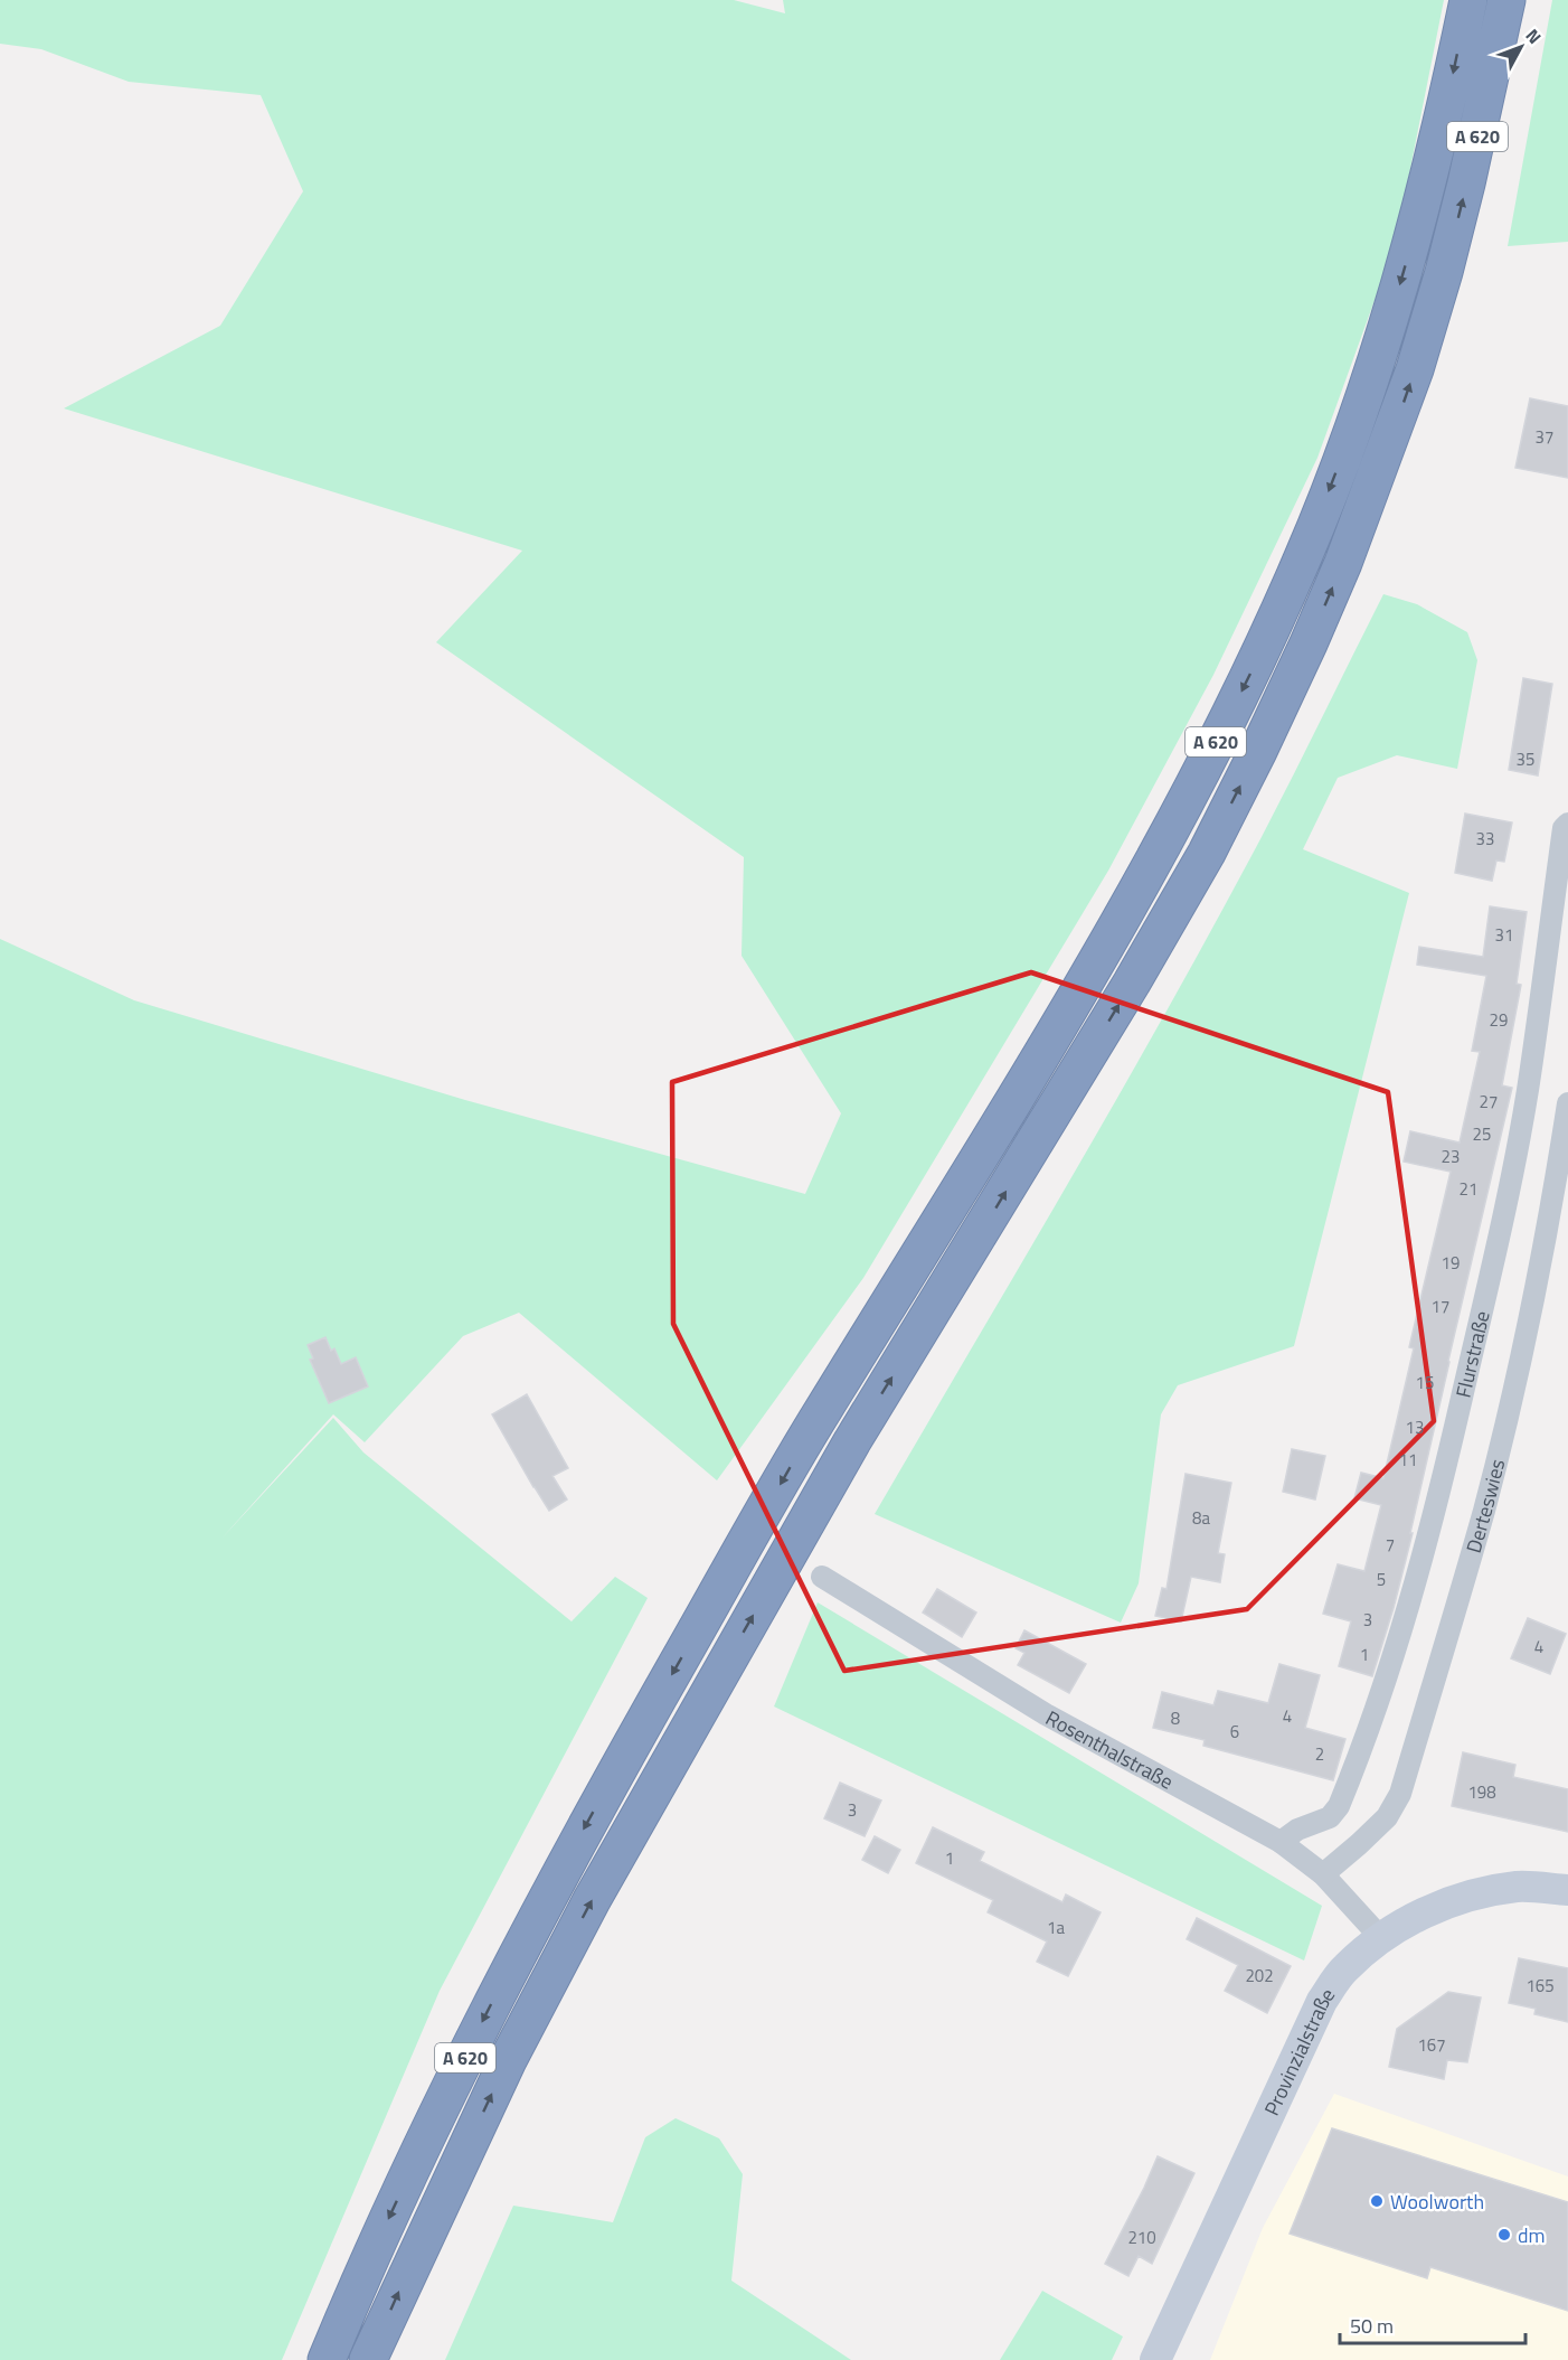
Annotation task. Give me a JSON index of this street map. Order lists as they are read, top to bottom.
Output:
{
  "streets": {
    "highway": ["A 620"],
    "main road": ["Provinzialstraße"],
    "street": ["Flurstraße", "Derteswies", "Rosenthalstraße"]
  },
  "crossings": [
    ["Flurstraße", "Rosenthalstraße"],
    ["Derteswies", "Rosenthalstraße"],
    ["Rosenthalstraße", "Provinzialstraße"]
  ],
  "places": ["Woolworth", "dm"],
  "house_numbers": [
    "37",
    "35",
    "33",
    "31",
    "29",
    "27",
    "25",
    "23",
    "21",
    "19",
    "17",
    "15",
    "13",
    "11",
    "8a",
    "7",
    "5",
    "3",
    "4",
    "1",
    "4",
    "8",
    "6",
    "2",
    "198",
    "3",
    "1",
    "1a",
    "202",
    "165",
    "167",
    "210"
  ],
  "scale_bar": "50 m",
  "north": "top right"
}
